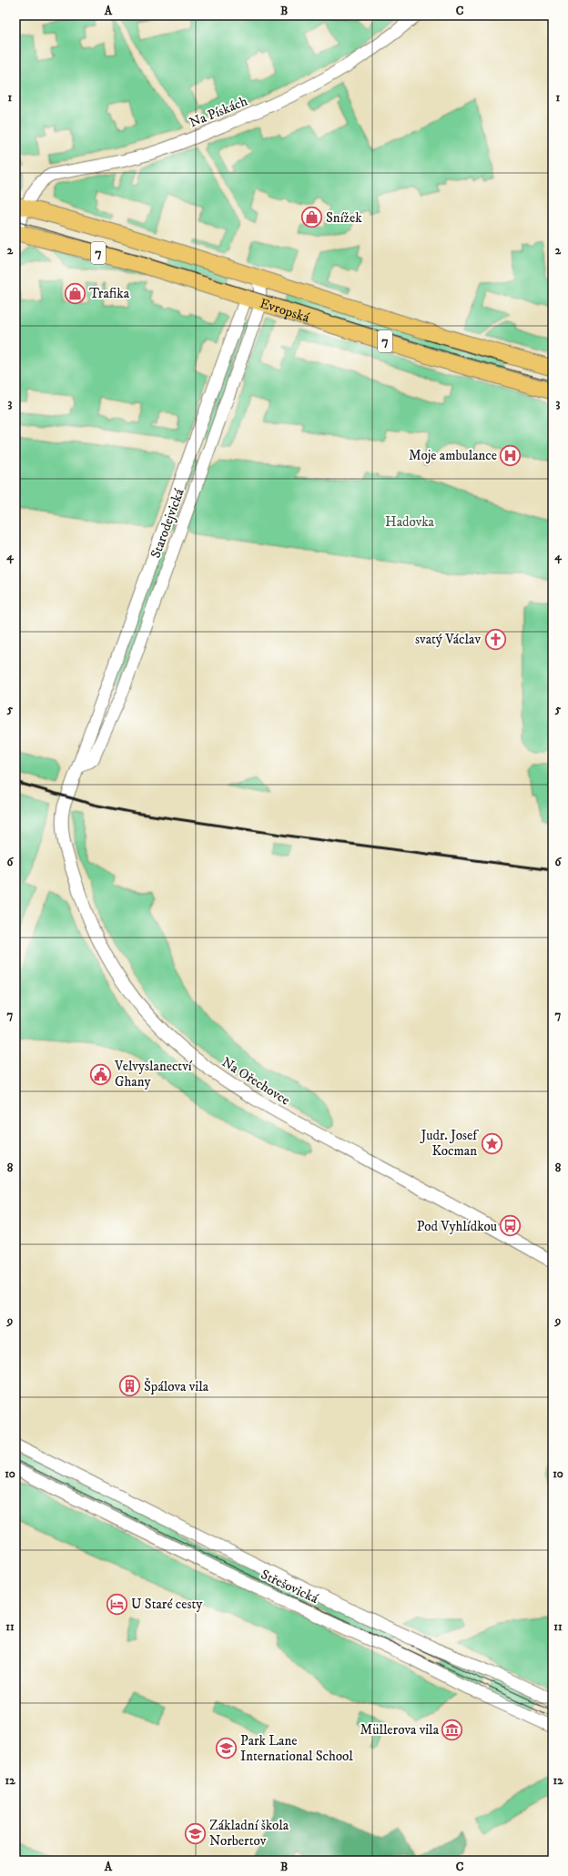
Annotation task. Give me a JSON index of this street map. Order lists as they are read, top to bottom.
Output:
{
  "streets": {
    "main road": ["7", "Evropská"],
    "street": [
      "Na Pískách",
      "Starodejvická",
      "Na Ořechovce",
      "Střešovická"
    ]
  },
  "crossings": [
    ["Na Pískách", "Evropská"],
    ["Evropská", "Starodejvická"],
    ["Starodejvická", "Na Ořechovce"]
  ],
  "parks": ["Hadovka"],
  "places": {
    "shop": ["Snížek", "Trafika"],
    "hospital": ["Moje ambulance"],
    "church": ["svatý Václav"],
    "public building": ["Velvyslanectví Ghany"],
    "place": ["Judr. Josef Kocman"],
    "bus stop": ["Pod Vyhlídkou"],
    "building": ["Špálova vila"],
    "hotel": ["U Staré cesty"],
    "museum": ["Müllerova vila"],
    "school or university": ["Park Lane International School", "Základní škola Norbertov"]
  },
  "grid": {
    "columns": ["A", "B", "C"],
    "rows": [
      "1",
      "2",
      "3",
      "4",
      "5",
      "6",
      "7",
      "8",
      "9",
      "10",
      "11",
      "12"
    ]
  }
}
